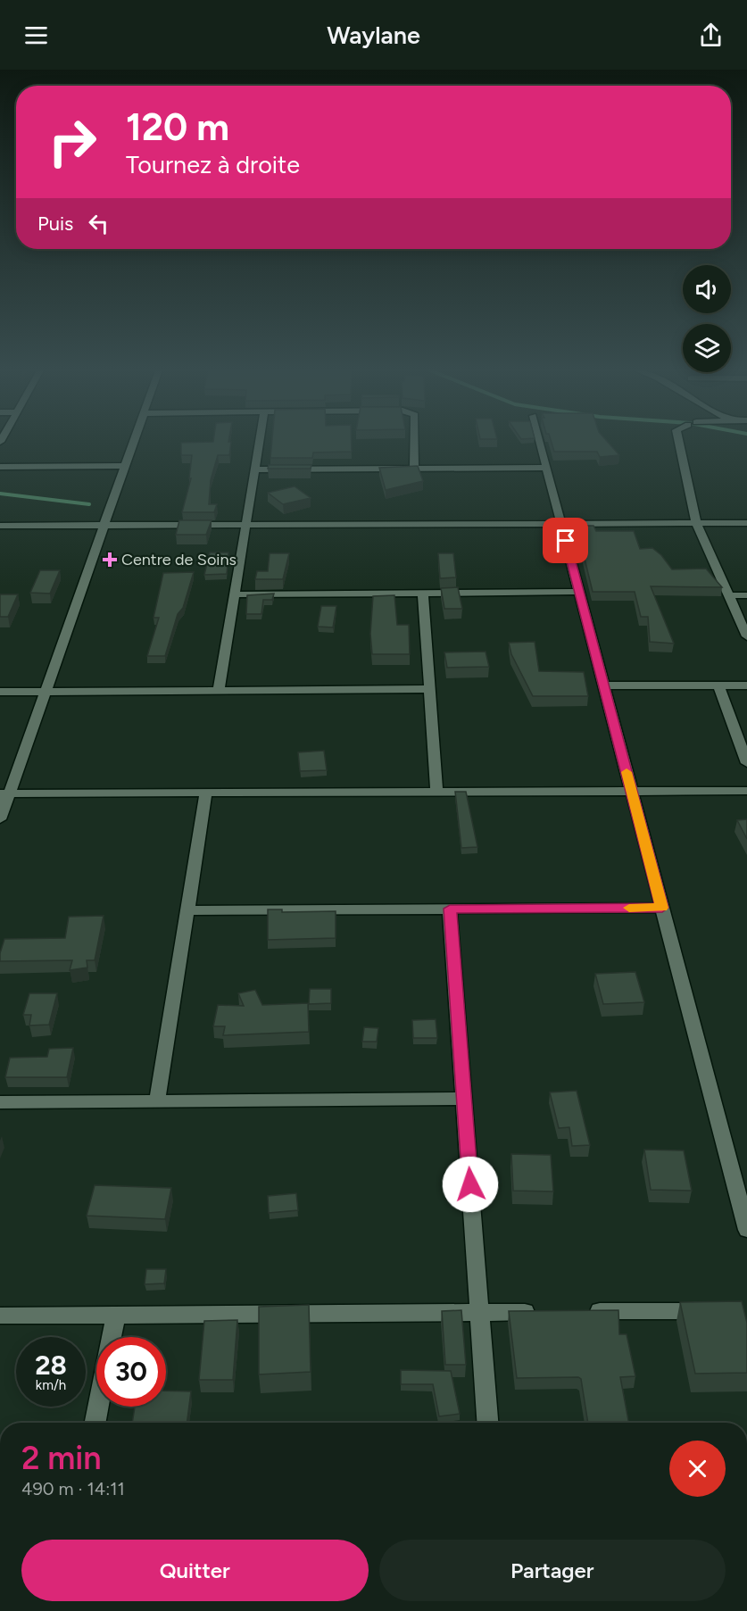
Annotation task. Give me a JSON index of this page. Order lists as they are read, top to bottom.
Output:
{
  "places": {
    "health": ["Centre de Soins"]
  },
  "page": {
    "header": "Waylane",
    "turn": ["120 m", "Tournez à droite"],
    "then": "Puis",
    "speed": "28 km/h",
    "limit": "30",
    "heading": ["2 min", "490 m · 14:11"],
    "buttons": ["Quitter", "Partager"]
  }
}
